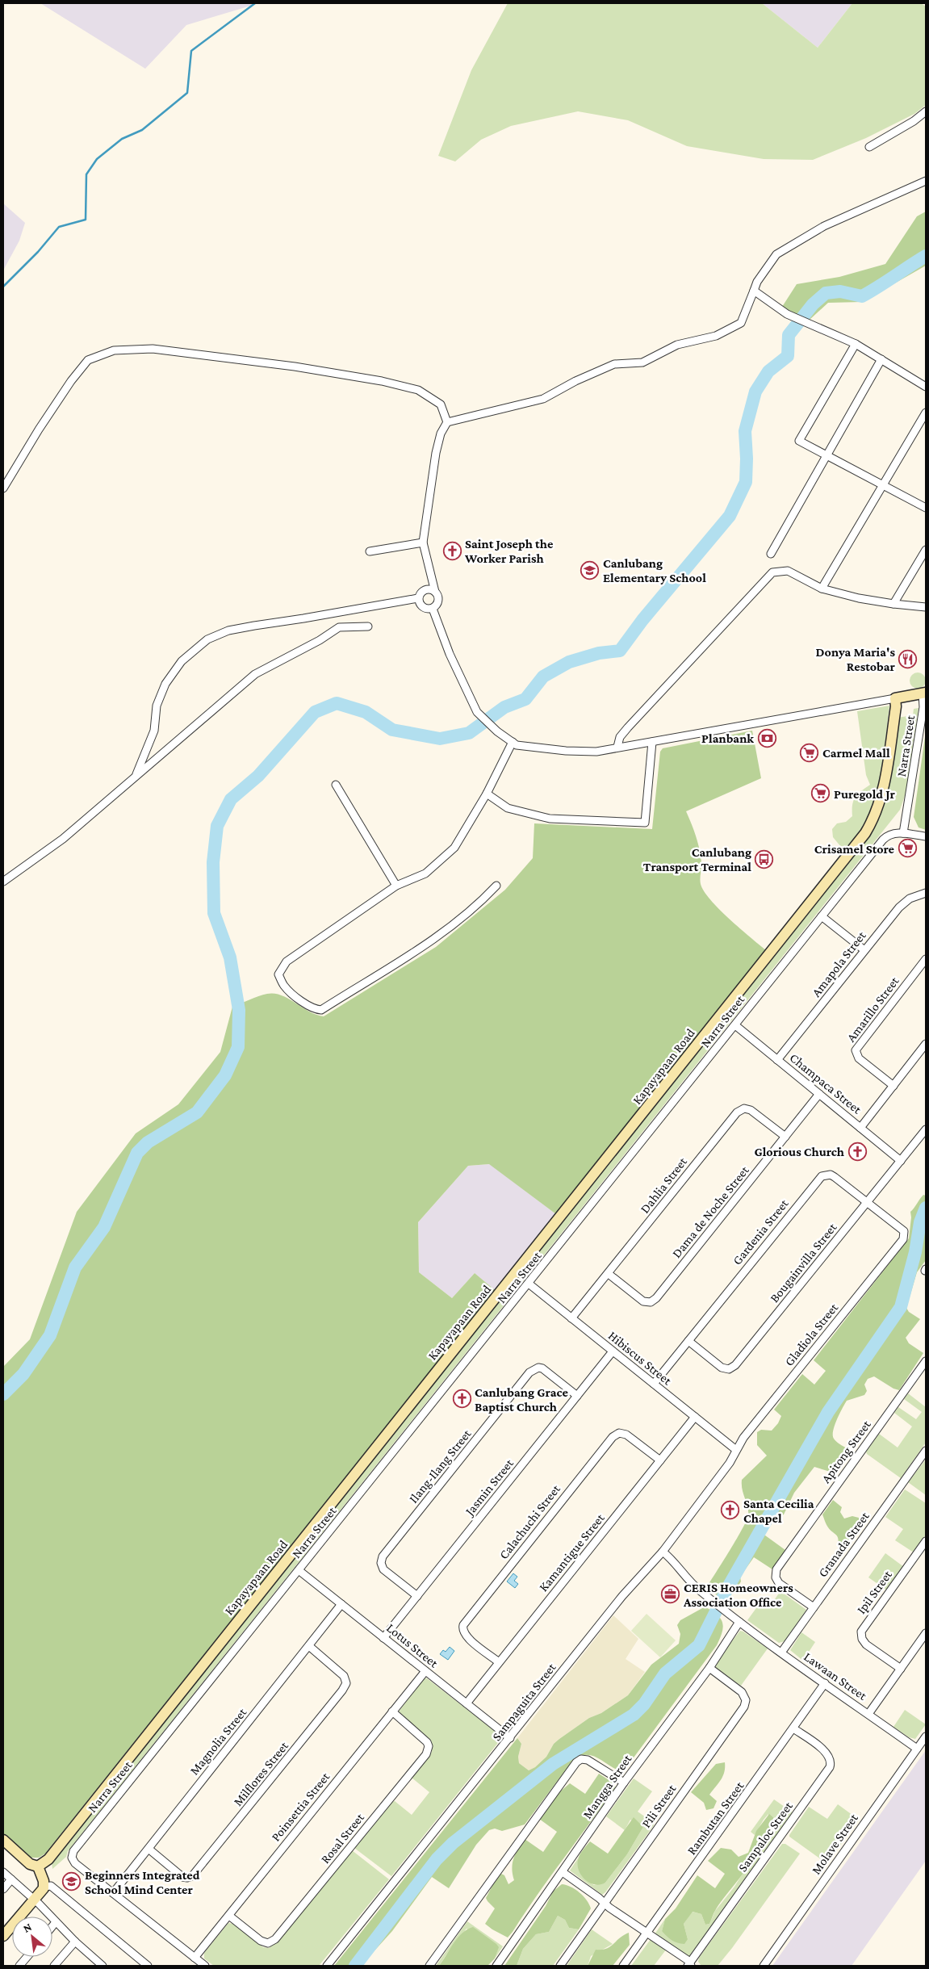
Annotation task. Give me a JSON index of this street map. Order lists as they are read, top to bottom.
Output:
{
  "streets": {
    "street": [
      "Narra Street",
      "Amapola Street",
      "Amarillo Street",
      "Kapayapaan Road",
      "Champaca Street",
      "Dahlia Street",
      "Dama de Noche Street",
      "Gardenia Street",
      "Bougainvilla Street",
      "Gladiola Street",
      "Hibiscus Street",
      "Apitong Street",
      "Ilang-Ilang Street",
      "Jasmin Street",
      "Calachuchi Street",
      "Granada Street",
      "Kamantigue Street",
      "Ipil Street",
      "Lotus Street",
      "Lawaan Street",
      "Sampaguita Street",
      "Magnolia Street",
      "Milflores Street",
      "Mangga Street",
      "Pili Street",
      "Poinsettia Street",
      "Rambutan Street",
      "Sampaloc Street",
      "Rosal Street",
      "Molave Street"
    ]
  },
  "crossings": [
    ["Narra Street", "Champaca Street"],
    ["Narra Street", "Hibiscus Street"],
    ["Narra Street", "Lotus Street"],
    ["Narra Street", "Magnolia Street"],
    ["Amapola Street", "Champaca Street"],
    ["Champaca Street", "Dama de Noche Street"],
    ["Champaca Street", "Bougainvilla Street"],
    ["Dahlia Street", "Dama de Noche Street"],
    ["Dahlia Street", "Hibiscus Street"],
    ["Gardenia Street", "Bougainvilla Street"],
    ["Gardenia Street", "Gladiola Street"],
    ["Gardenia Street", "Hibiscus Street"],
    ["Gladiola Street", "Hibiscus Street"],
    ["Gladiola Street", "Sampaguita Street"],
    ["Hibiscus Street", "Jasmin Street"],
    ["Hibiscus Street", "Kamantigue Street"],
    ["Hibiscus Street", "Sampaguita Street"],
    ["Apitong Street", "Granada Street"],
    ["Ilang-Ilang Street", "Jasmin Street"],
    ["Jasmin Street", "Lotus Street"],
    ["Calachuchi Street", "Kamantigue Street"],
    ["Granada Street", "Lawaan Street"],
    ["Kamantigue Street", "Lotus Street"],
    ["Lotus Street", "Sampaguita Street"],
    ["Lotus Street", "Magnolia Street"],
    ["Lotus Street", "Poinsettia Street"],
    ["Lawaan Street", "Sampaguita Street"],
    ["Lawaan Street", "Mangga Street"],
    ["Lawaan Street", "Rambutan Street"],
    ["Lawaan Street", "Molave Street"],
    ["Magnolia Street", "Milflores Street"],
    ["Mangga Street", "Pili Street"],
    ["Poinsettia Street", "Rosal Street"],
    ["Rambutan Street", "Sampaloc Street"]
  ],
  "places": {
    "church": [
      "Saint Joseph the Worker Parish",
      "Glorious Church",
      "Canlubang Grace Baptist Church",
      "Santa Cecilia Chapel"
    ],
    "school or university": ["Canlubang Elementary School", "Beginners Integrated School Mind Center"],
    "restaurant": ["Donya Maria's Restobar"],
    "bank": ["Planbank"],
    "supermarket": ["Carmel Mall", "Puregold Jr", "Crisamel Store"],
    "bus stop": ["Canlubang Transport Terminal"],
    "office": ["CERIS Homeowners Association Office"]
  },
  "north": "top left"
}
